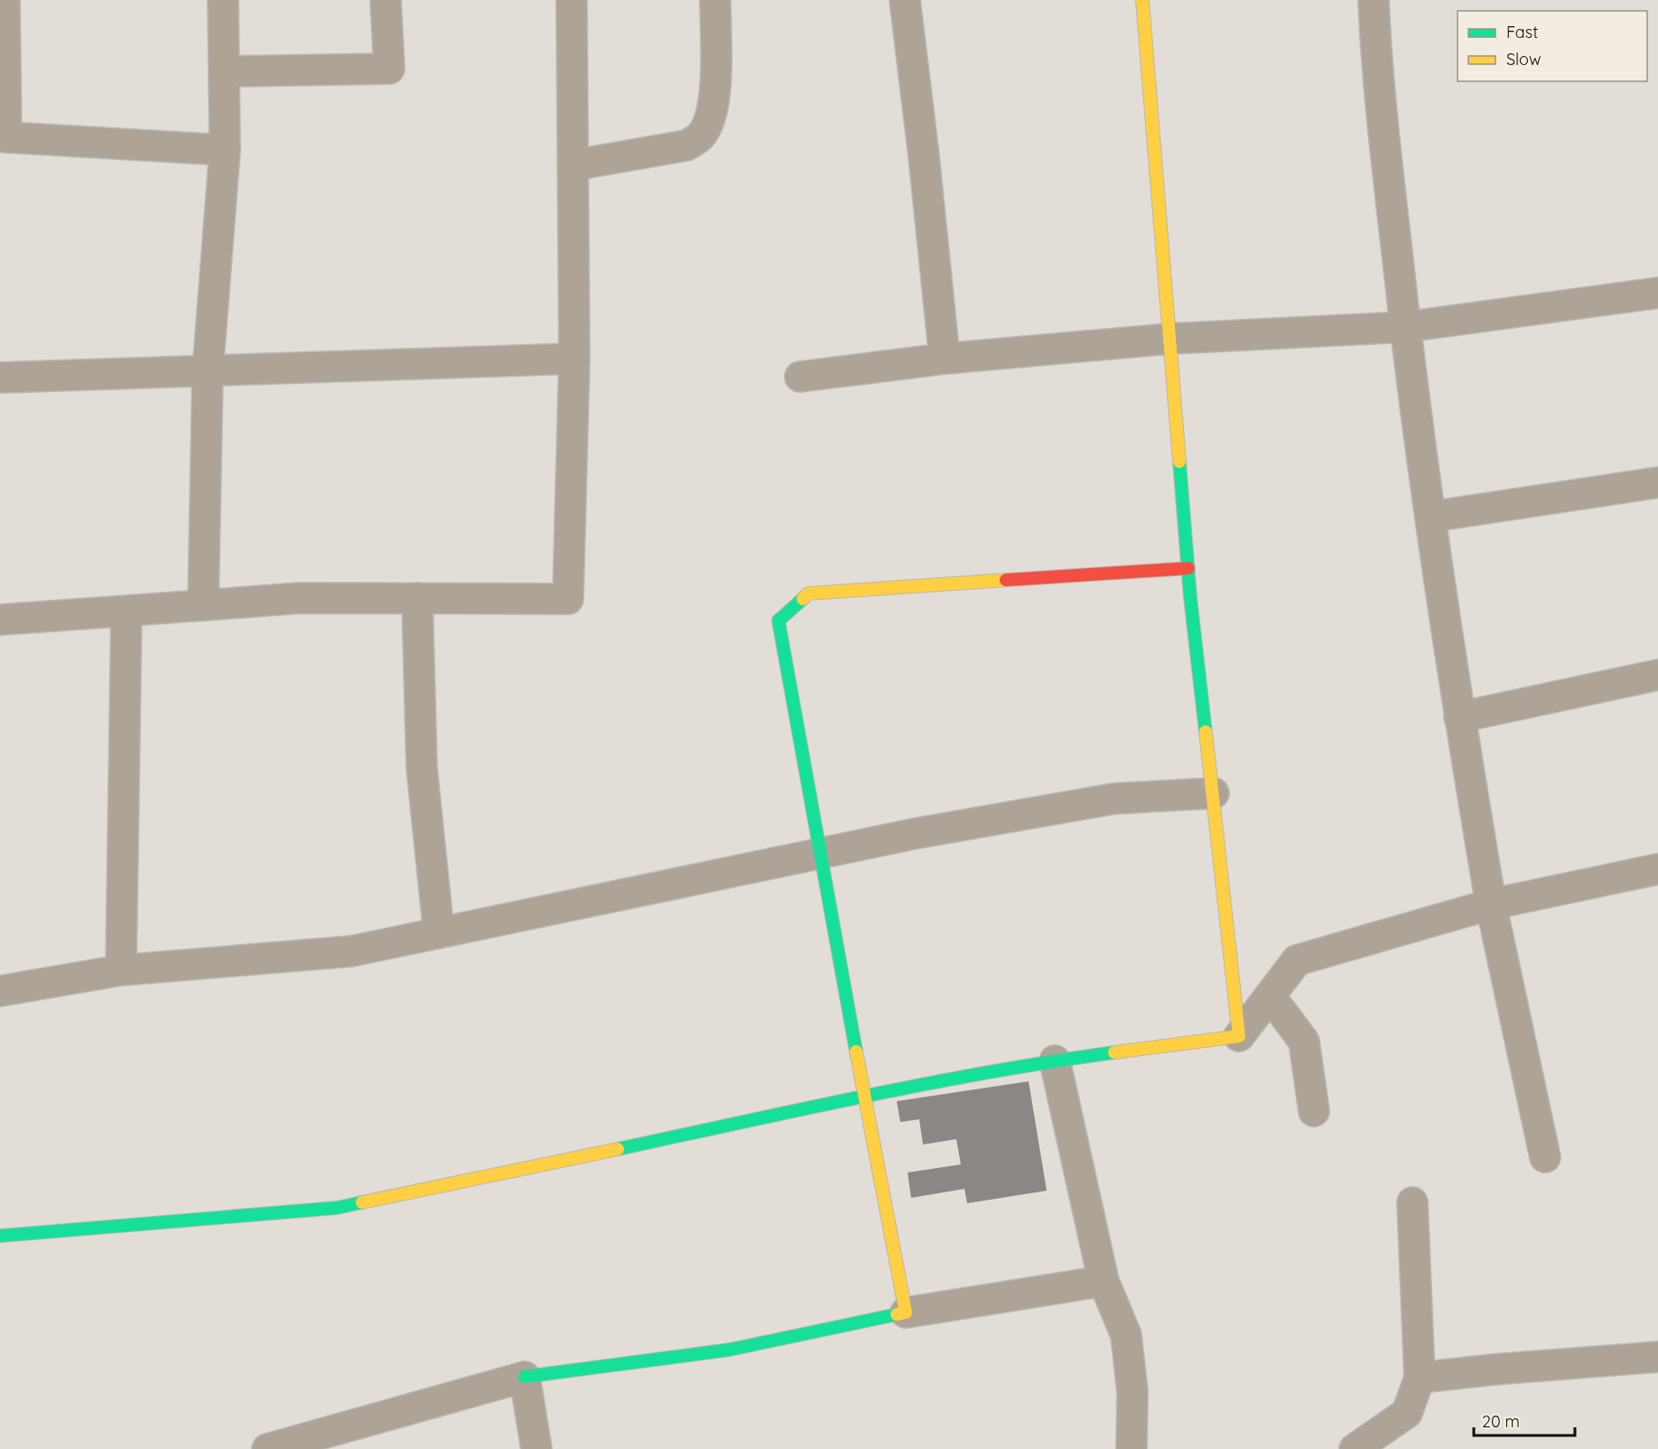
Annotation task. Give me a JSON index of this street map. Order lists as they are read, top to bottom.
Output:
{
  "legend": ["Fast", "Slow"],
  "scale_bar": "20 m"
}
